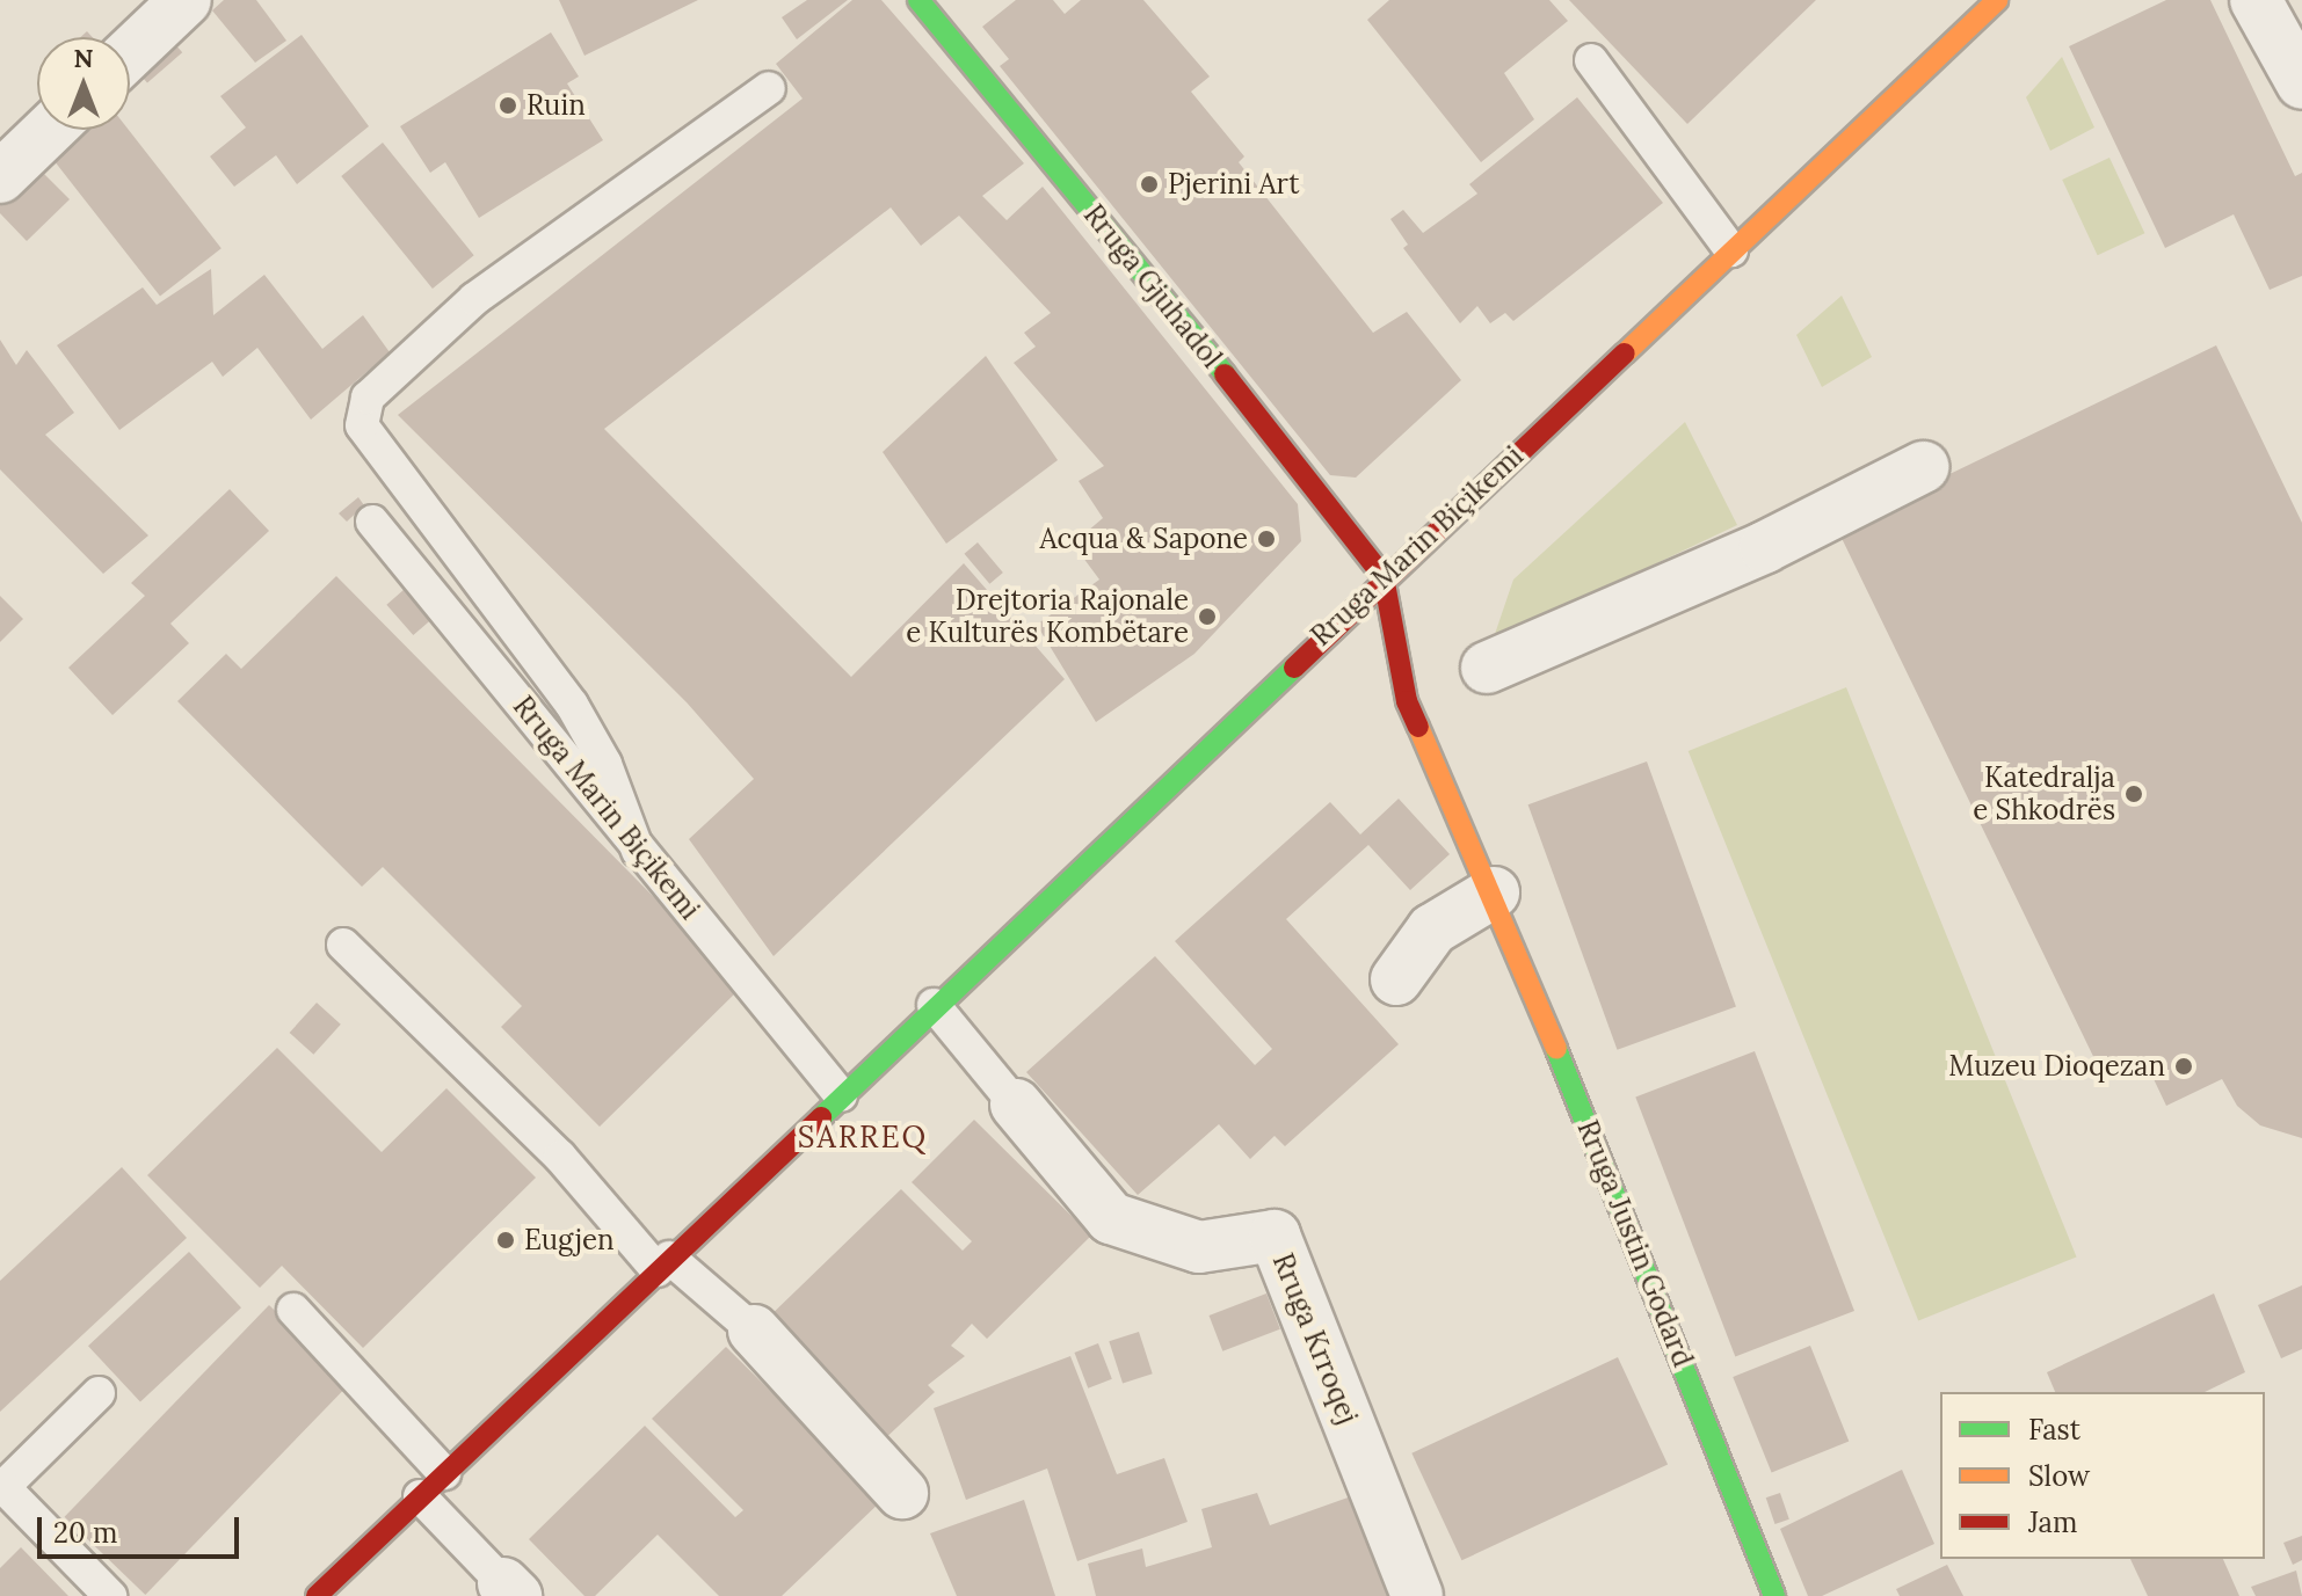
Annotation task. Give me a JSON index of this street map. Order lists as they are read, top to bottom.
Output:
{
  "streets": {
    "main road": ["Rruga Gjuhadol", "Rruga Marin Biçikemi", "Rruga Justin Godard"],
    "street": ["Rruga Krroqej"]
  },
  "crossings": [
    ["Rruga Gjuhadol", "Rruga Marin Biçikemi"],
    ["Rruga Gjuhadol", "Rruga Justin Godard"],
    ["Rruga Marin Biçikemi", "Rruga Justin Godard"],
    ["Rruga Marin Biçikemi", "Rruga Krroqej"]
  ],
  "districts": ["SARREQ"],
  "places": [
    "Ruin",
    "Pjerini Art",
    "Acqua & Sapone",
    "Drejtoria Rajonale e Kulturës Kombëtare",
    "Katedralja e Shkodrës",
    "Muzeu Dioqezan",
    "Eugjen"
  ],
  "legend": ["Fast", "Slow", "Jam"],
  "scale_bar": "20 m",
  "north": "top"
}
